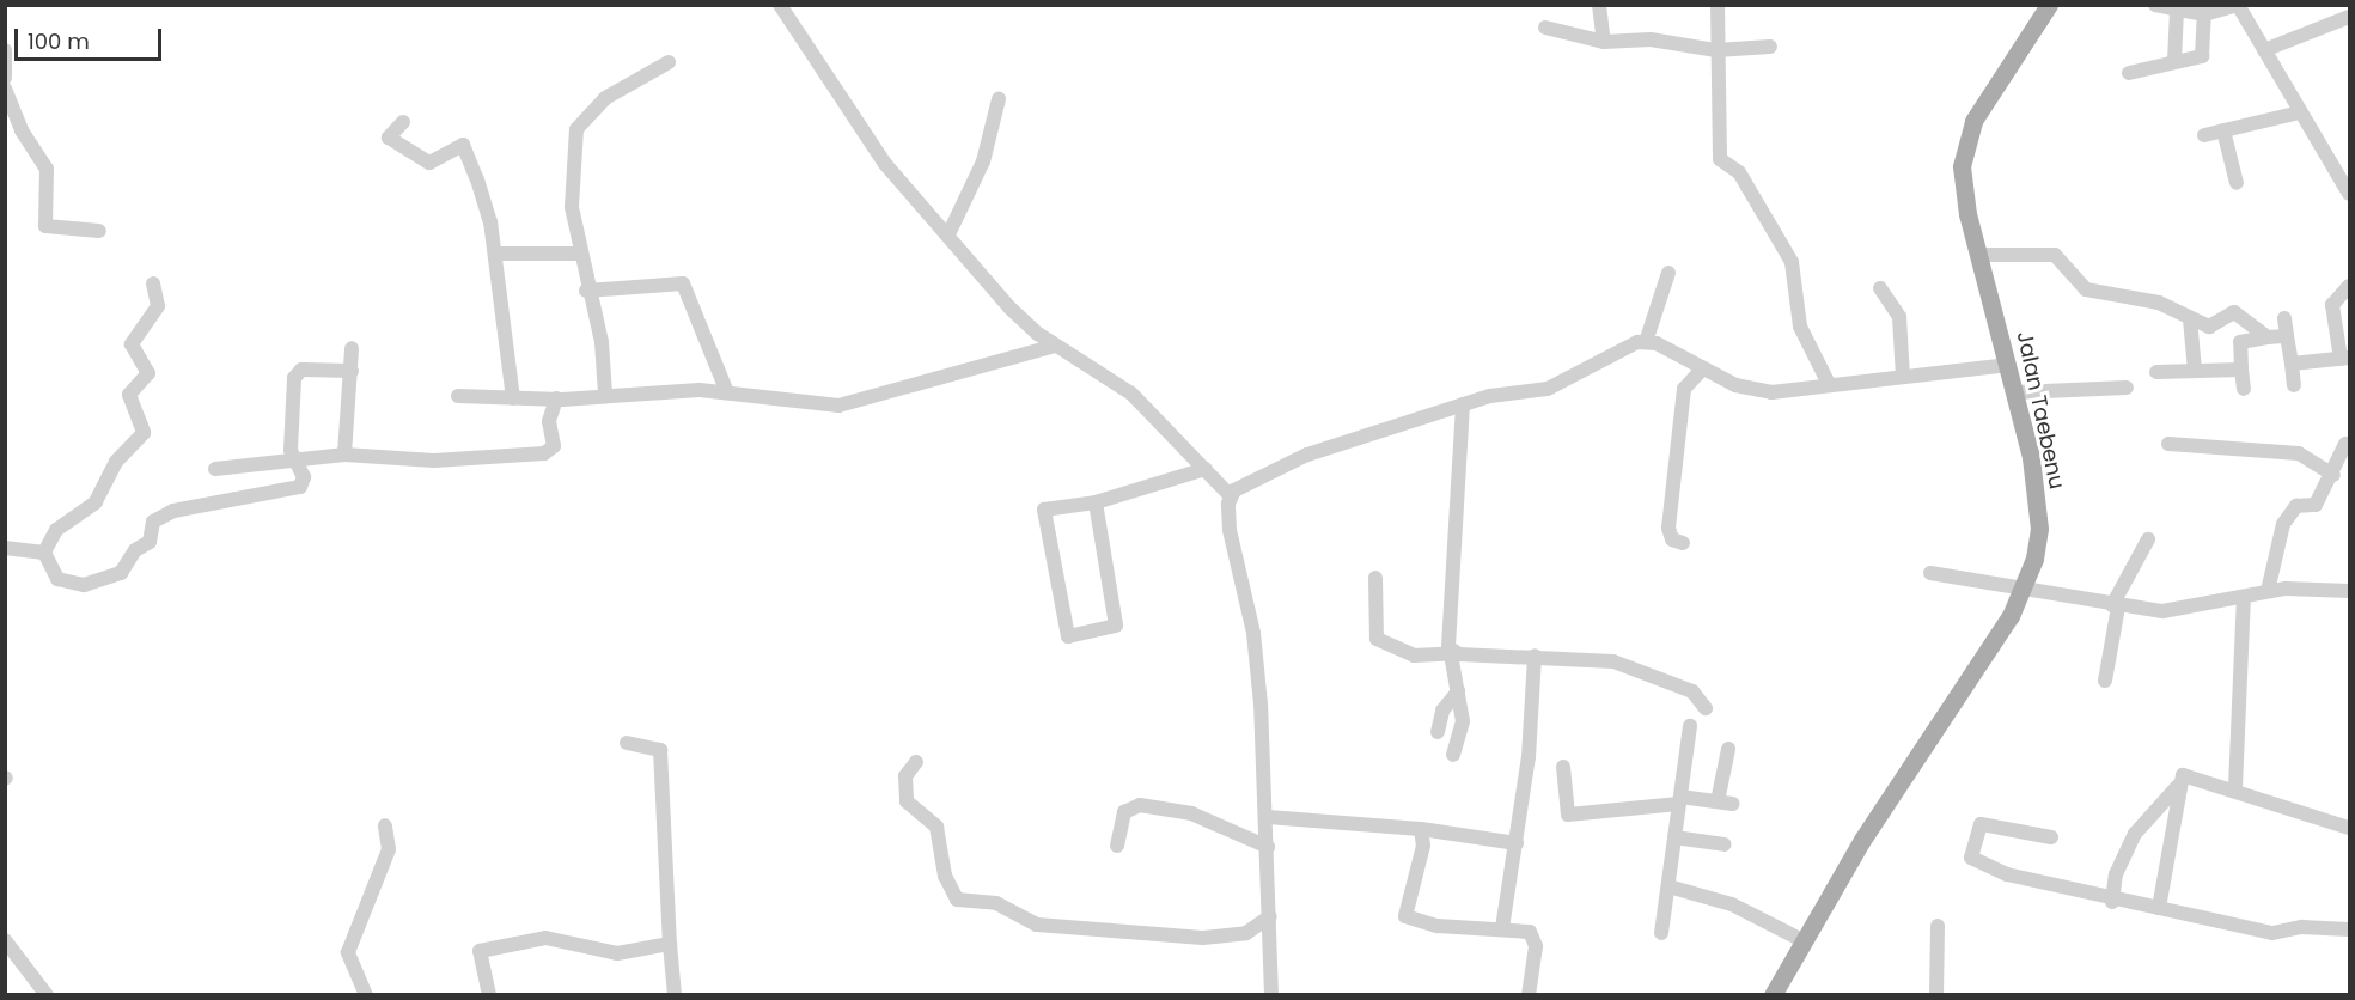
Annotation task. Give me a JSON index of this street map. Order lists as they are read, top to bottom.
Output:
{
  "streets": {
    "main road": ["Jalan Taebenu"]
  },
  "scale_bar": "100 m"
}
